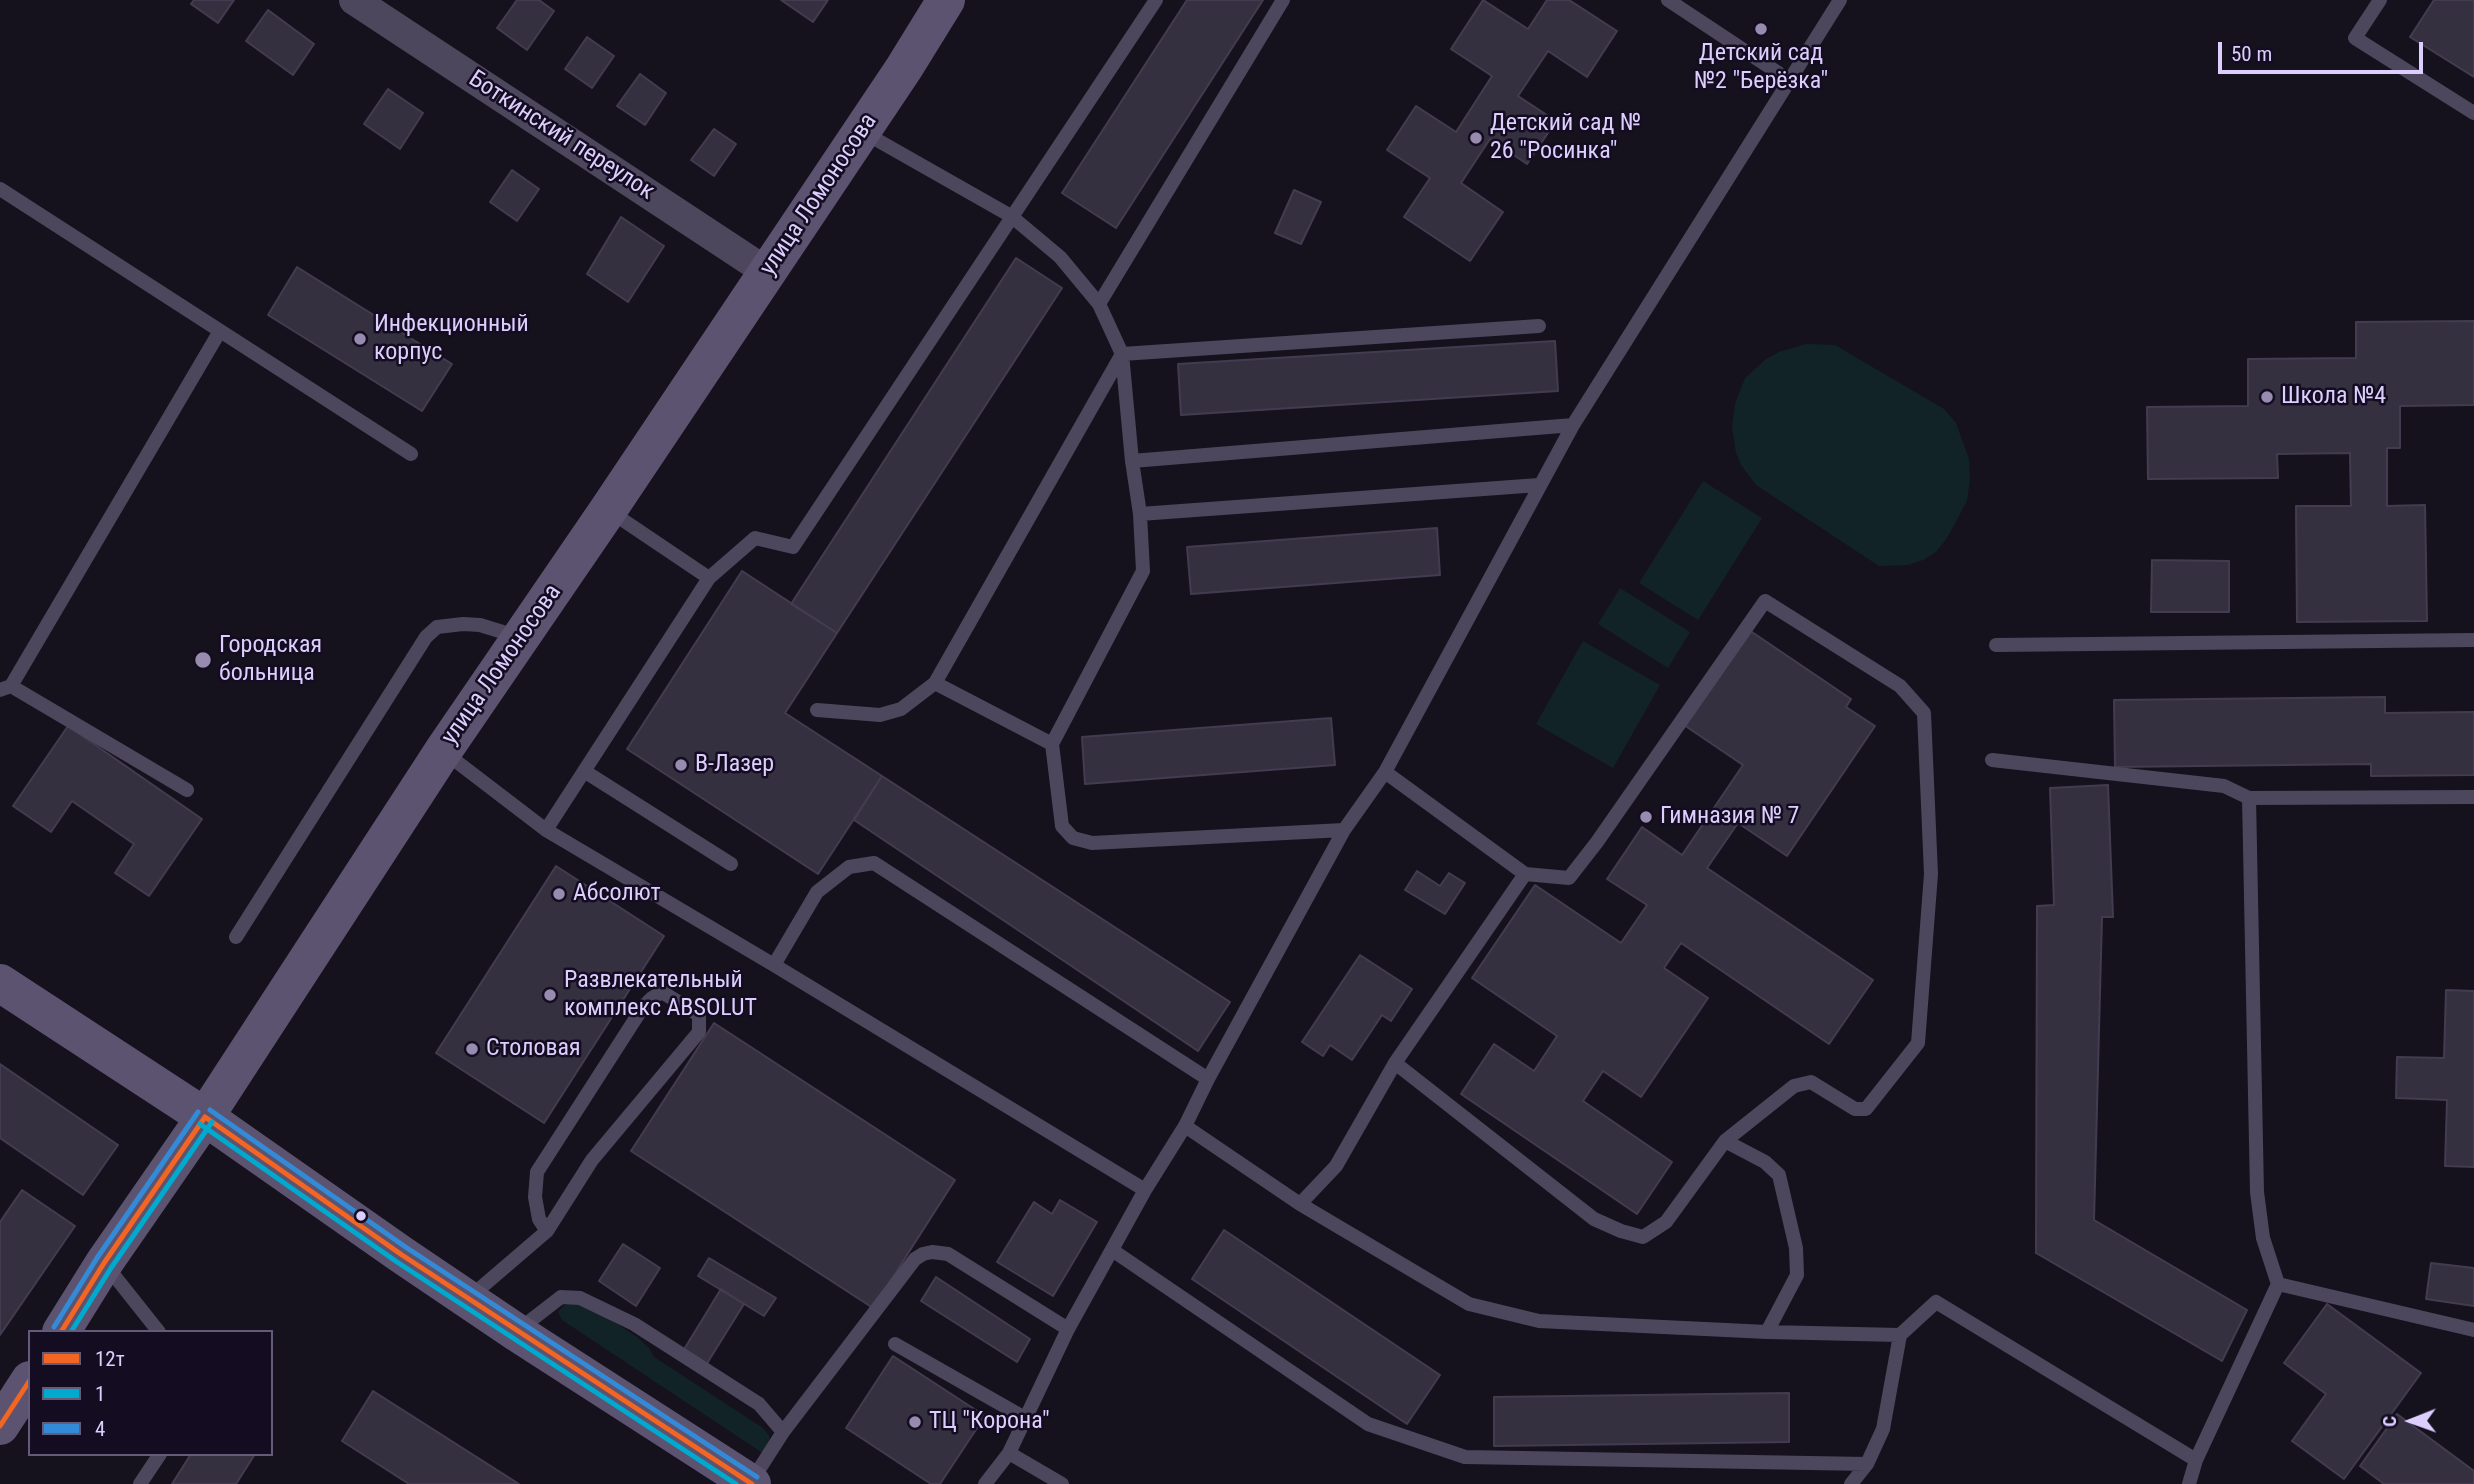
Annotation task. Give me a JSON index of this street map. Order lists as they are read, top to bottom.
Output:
{
  "streets": {
    "main road": ["улица Ломоносова"],
    "street": ["Боткинский переулок"]
  },
  "crossings": [
    ["Боткинский переулок", "улица Ломоносова"]
  ],
  "places": [
    "Детский сад №2 \"Берёзка\"",
    "Детский сад № 26 \"Росинка\"",
    "Инфекционный корпус",
    "Школа №4",
    "Городская больница",
    "В-Лазер",
    "Гимназия № 7",
    "Абсолют",
    "Развлекательный комплекс ABSOLUT",
    "Столовая",
    "ТЦ \"Корона\""
  ],
  "lines": ["transit line 4", "transit line 12т", "transit line 1"],
  "legend": ["12т", "1", "4"],
  "scale_bar": "50 m",
  "north": "left"
}
